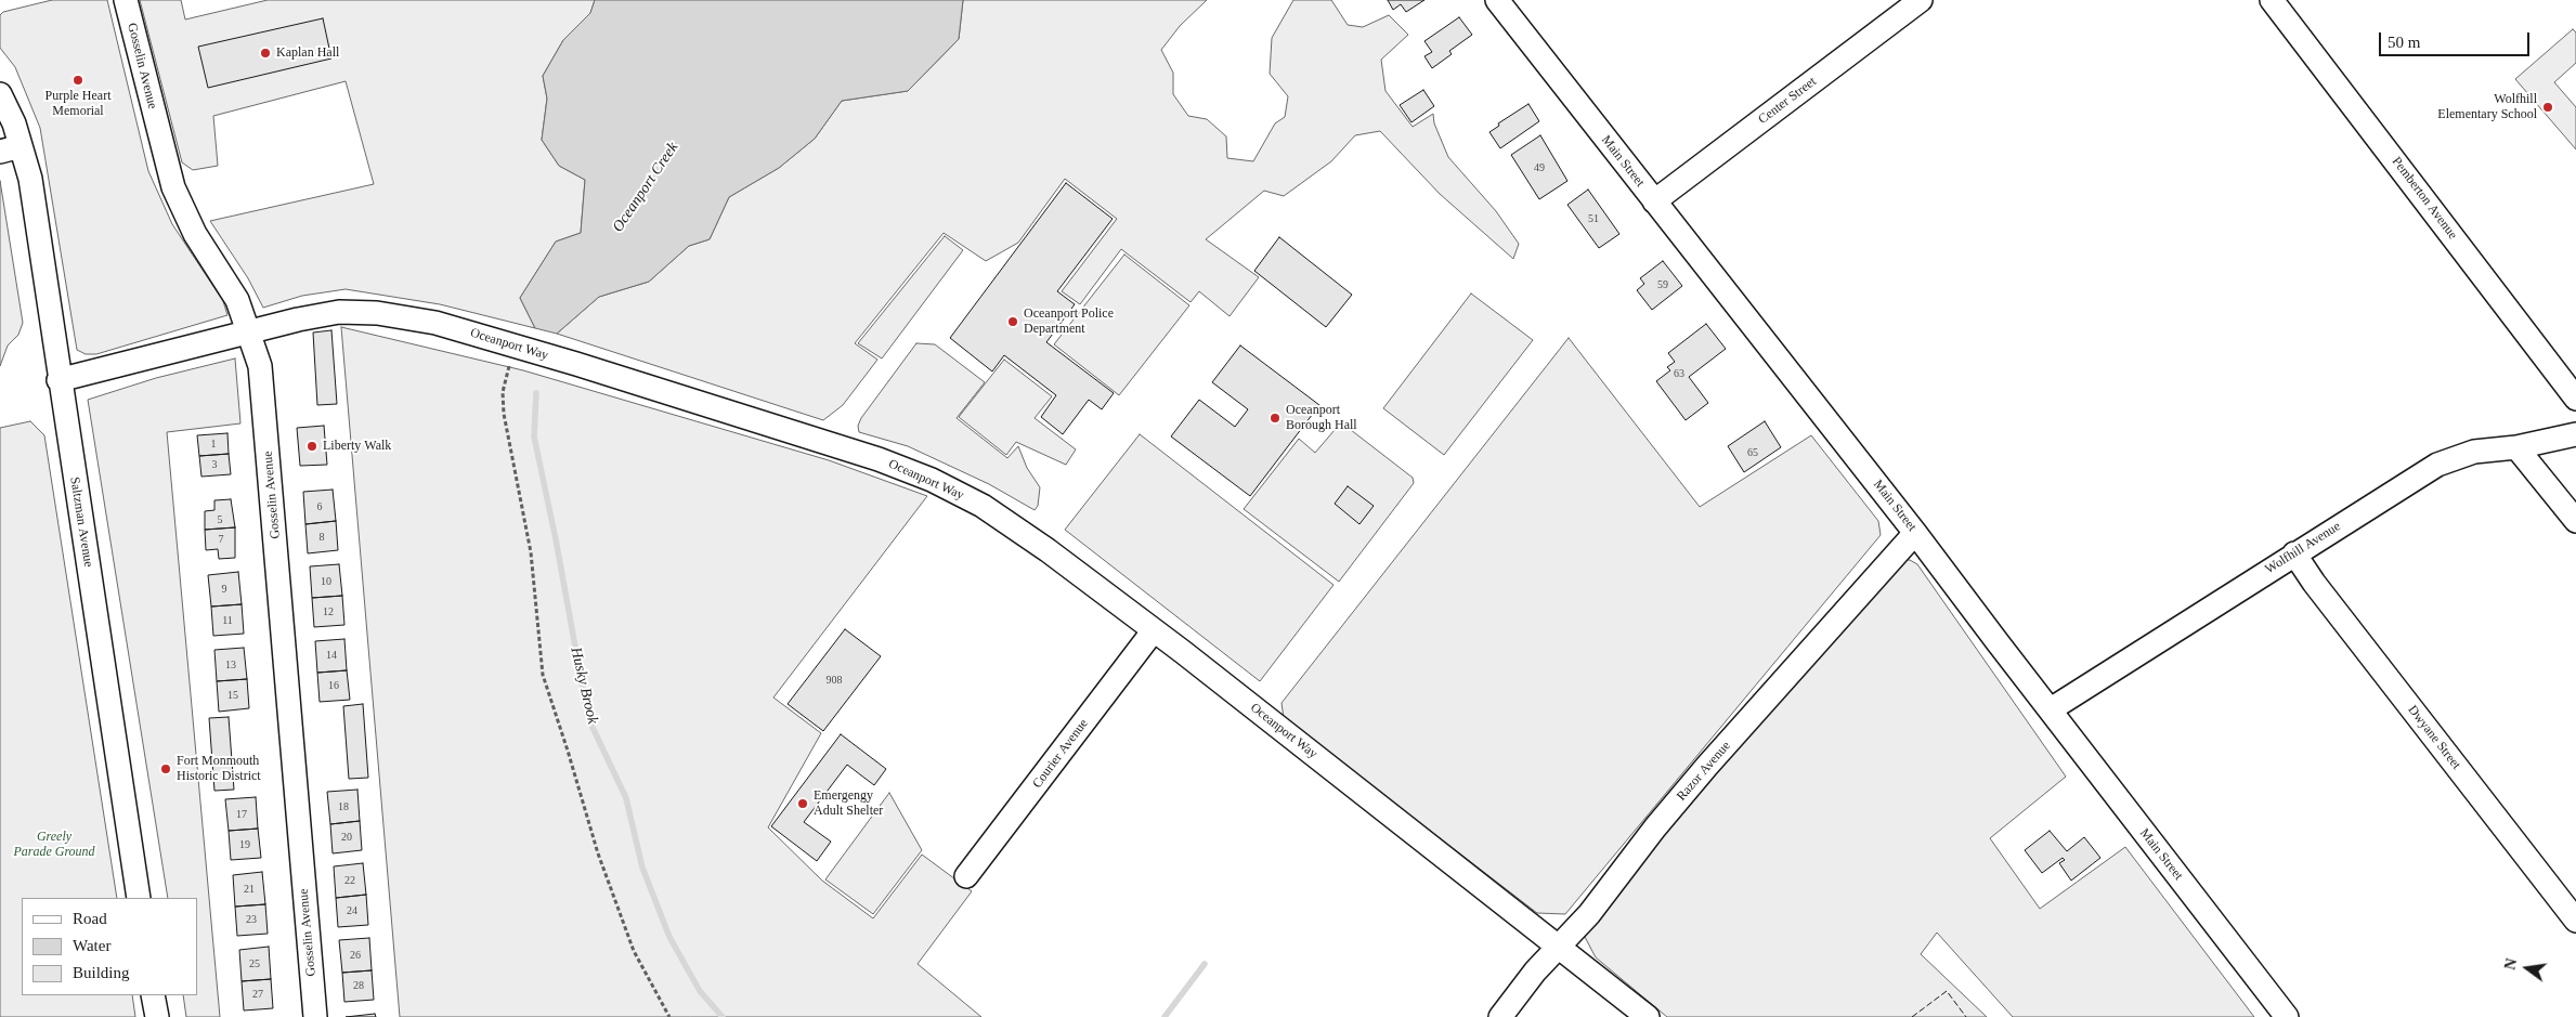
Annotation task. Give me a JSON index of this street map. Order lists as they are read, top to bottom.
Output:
{
  "streets": {
    "street": [
      "Gosselin Avenue",
      "Center Street",
      "Main Street",
      "Pemberton Avenue",
      "Oceanport Way",
      "Saltzman Avenue",
      "Wolfhill Avenue",
      "Dwyane Street",
      "Courier Avenue",
      "Razor Avenue"
    ]
  },
  "crossings": [
    ["Gosselin Avenue", "Oceanport Way"],
    ["Center Street", "Main Street"],
    ["Main Street", "Wolfhill Avenue"],
    ["Main Street", "Razor Avenue"],
    ["Oceanport Way", "Saltzman Avenue"],
    ["Oceanport Way", "Courier Avenue"],
    ["Oceanport Way", "Razor Avenue"],
    ["Wolfhill Avenue", "Dwyane Street"]
  ],
  "water": ["Oceanport Creek", "Husky Brook"],
  "parks": ["Greely Parade Ground"],
  "places": [
    "Kaplan Hall",
    "Purple Heart Memorial",
    "Wolfhill Elementary School",
    "Oceanport Police Department",
    "Oceanport Borough Hall",
    "Liberty Walk",
    "Fort Monmouth Historic District",
    "Emergengy Adult Shelter"
  ],
  "house_numbers": [
    "49",
    "51",
    "59",
    "63",
    "1",
    "65",
    "3",
    "6",
    "5",
    "8",
    "7",
    "10",
    "9",
    "12",
    "11",
    "14",
    "13",
    "908",
    "16",
    "15",
    "18",
    "17",
    "20",
    "19",
    "22",
    "21",
    "24",
    "23",
    "26",
    "25",
    "28",
    "27"
  ],
  "legend": ["Road", "Water", "Building"],
  "scale_bar": "50 m",
  "north": "left"
}
